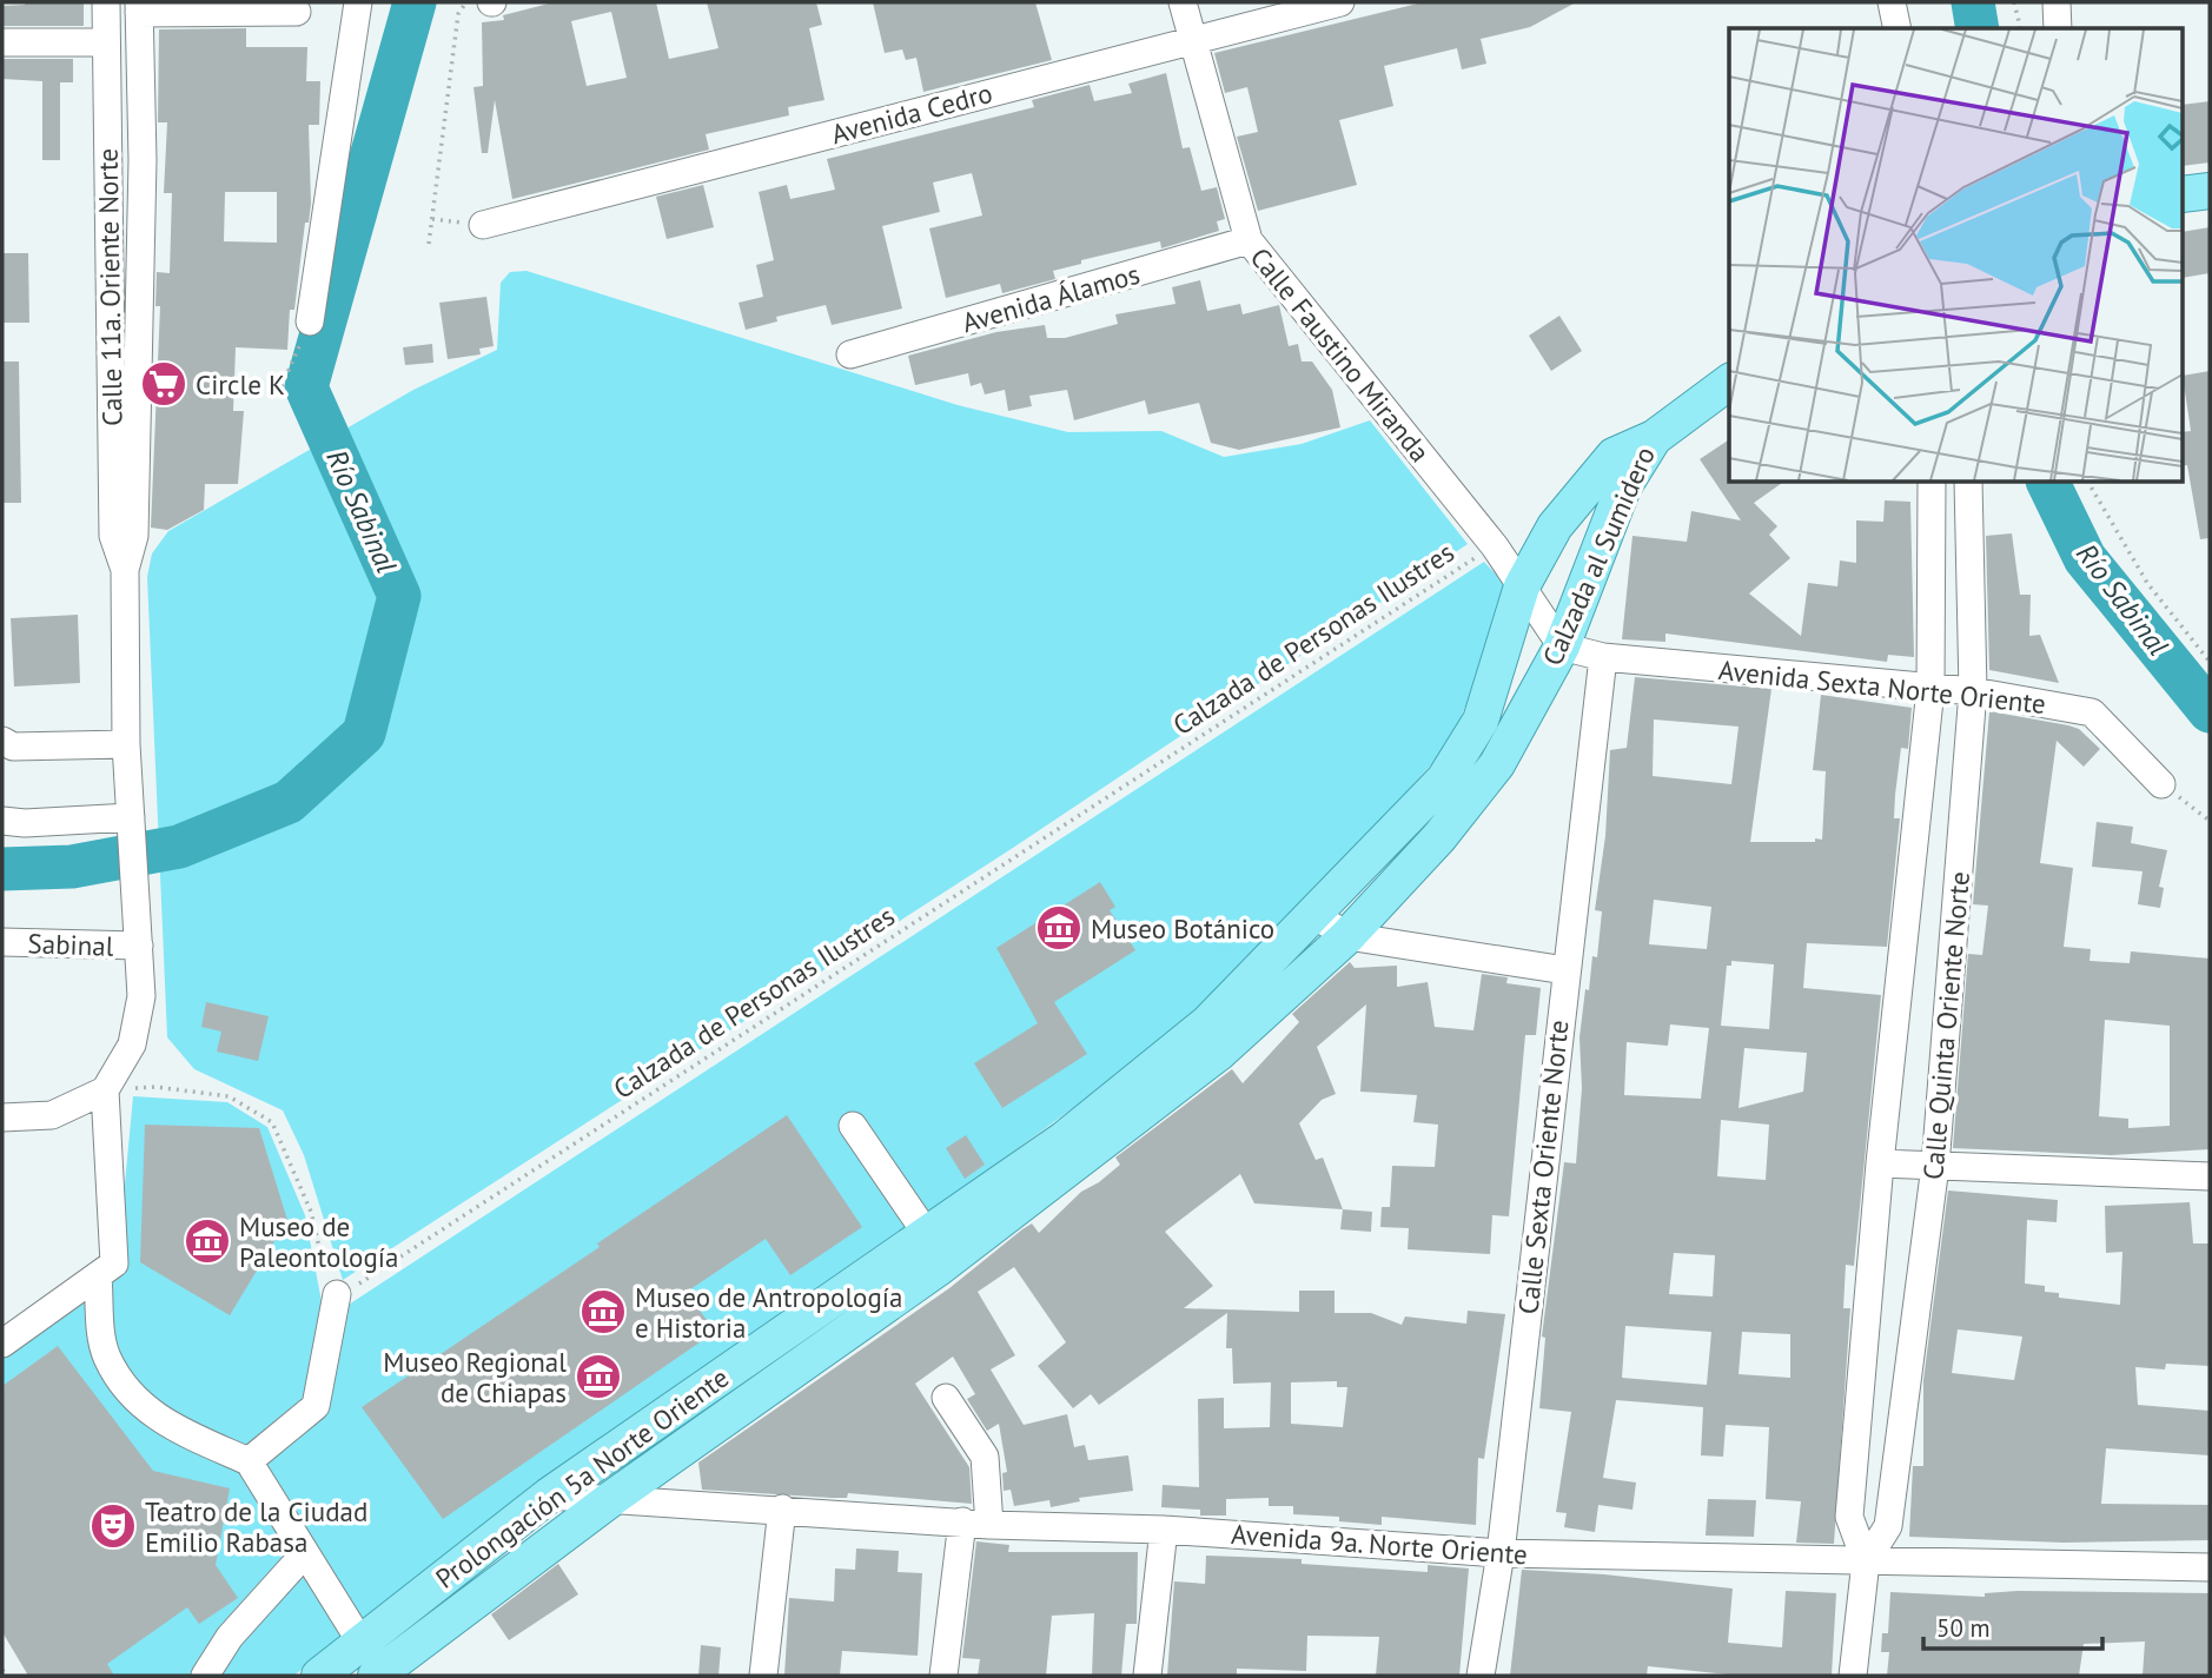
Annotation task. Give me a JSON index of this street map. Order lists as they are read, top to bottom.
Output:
{
  "streets": {
    "main road": ["Calzada al Sumidero", "Prolongación 5a Norte Oriente"],
    "street": [
      "Avenida Cedro",
      "Calle 11a. Oriente Norte",
      "Avenida Álamos",
      "Calle Faustino Miranda",
      "Avenida Sexta Norte Oriente",
      "Sabinal",
      "Calle Quinta Oriente Norte",
      "Calle Sexta Oriente Norte",
      "Avenida 9a. Norte Oriente"
    ],
    "path": ["Calzada de Personas Ilustres"]
  },
  "crossings": [
    ["Avenida Cedro", "Calle Faustino Miranda"],
    ["Calle 11a. Oriente Norte", "Sabinal"],
    ["Avenida Álamos", "Calle Faustino Miranda"],
    ["Calle Faustino Miranda", "Calzada al Sumidero"],
    ["Calle Faustino Miranda", "Calzada de Personas Ilustres"],
    ["Calle Faustino Miranda", "Avenida Sexta Norte Oriente"],
    ["Calzada al Sumidero", "Avenida Sexta Norte Oriente"],
    ["Calzada al Sumidero", "Prolongación 5a Norte Oriente"],
    ["Avenida Sexta Norte Oriente", "Calle Quinta Oriente Norte"],
    ["Avenida Sexta Norte Oriente", "Calle Sexta Oriente Norte"],
    ["Calle Quinta Oriente Norte", "Avenida 9a. Norte Oriente"],
    ["Calle Sexta Oriente Norte", "Avenida 9a. Norte Oriente"],
    ["Prolongación 5a Norte Oriente", "Avenida 9a. Norte Oriente"]
  ],
  "water": ["Río Sabinal"],
  "places": {
    "supermarket": ["Circle K"],
    "museum": [
      "Museo Botánico",
      "Museo de Paleontología",
      "Museo de Antropología e Historia",
      "Museo Regional de Chiapas"
    ],
    "theatre": ["Teatro de la Ciudad Emilio Rabasa"]
  },
  "scale_bar": "50 m"
}
